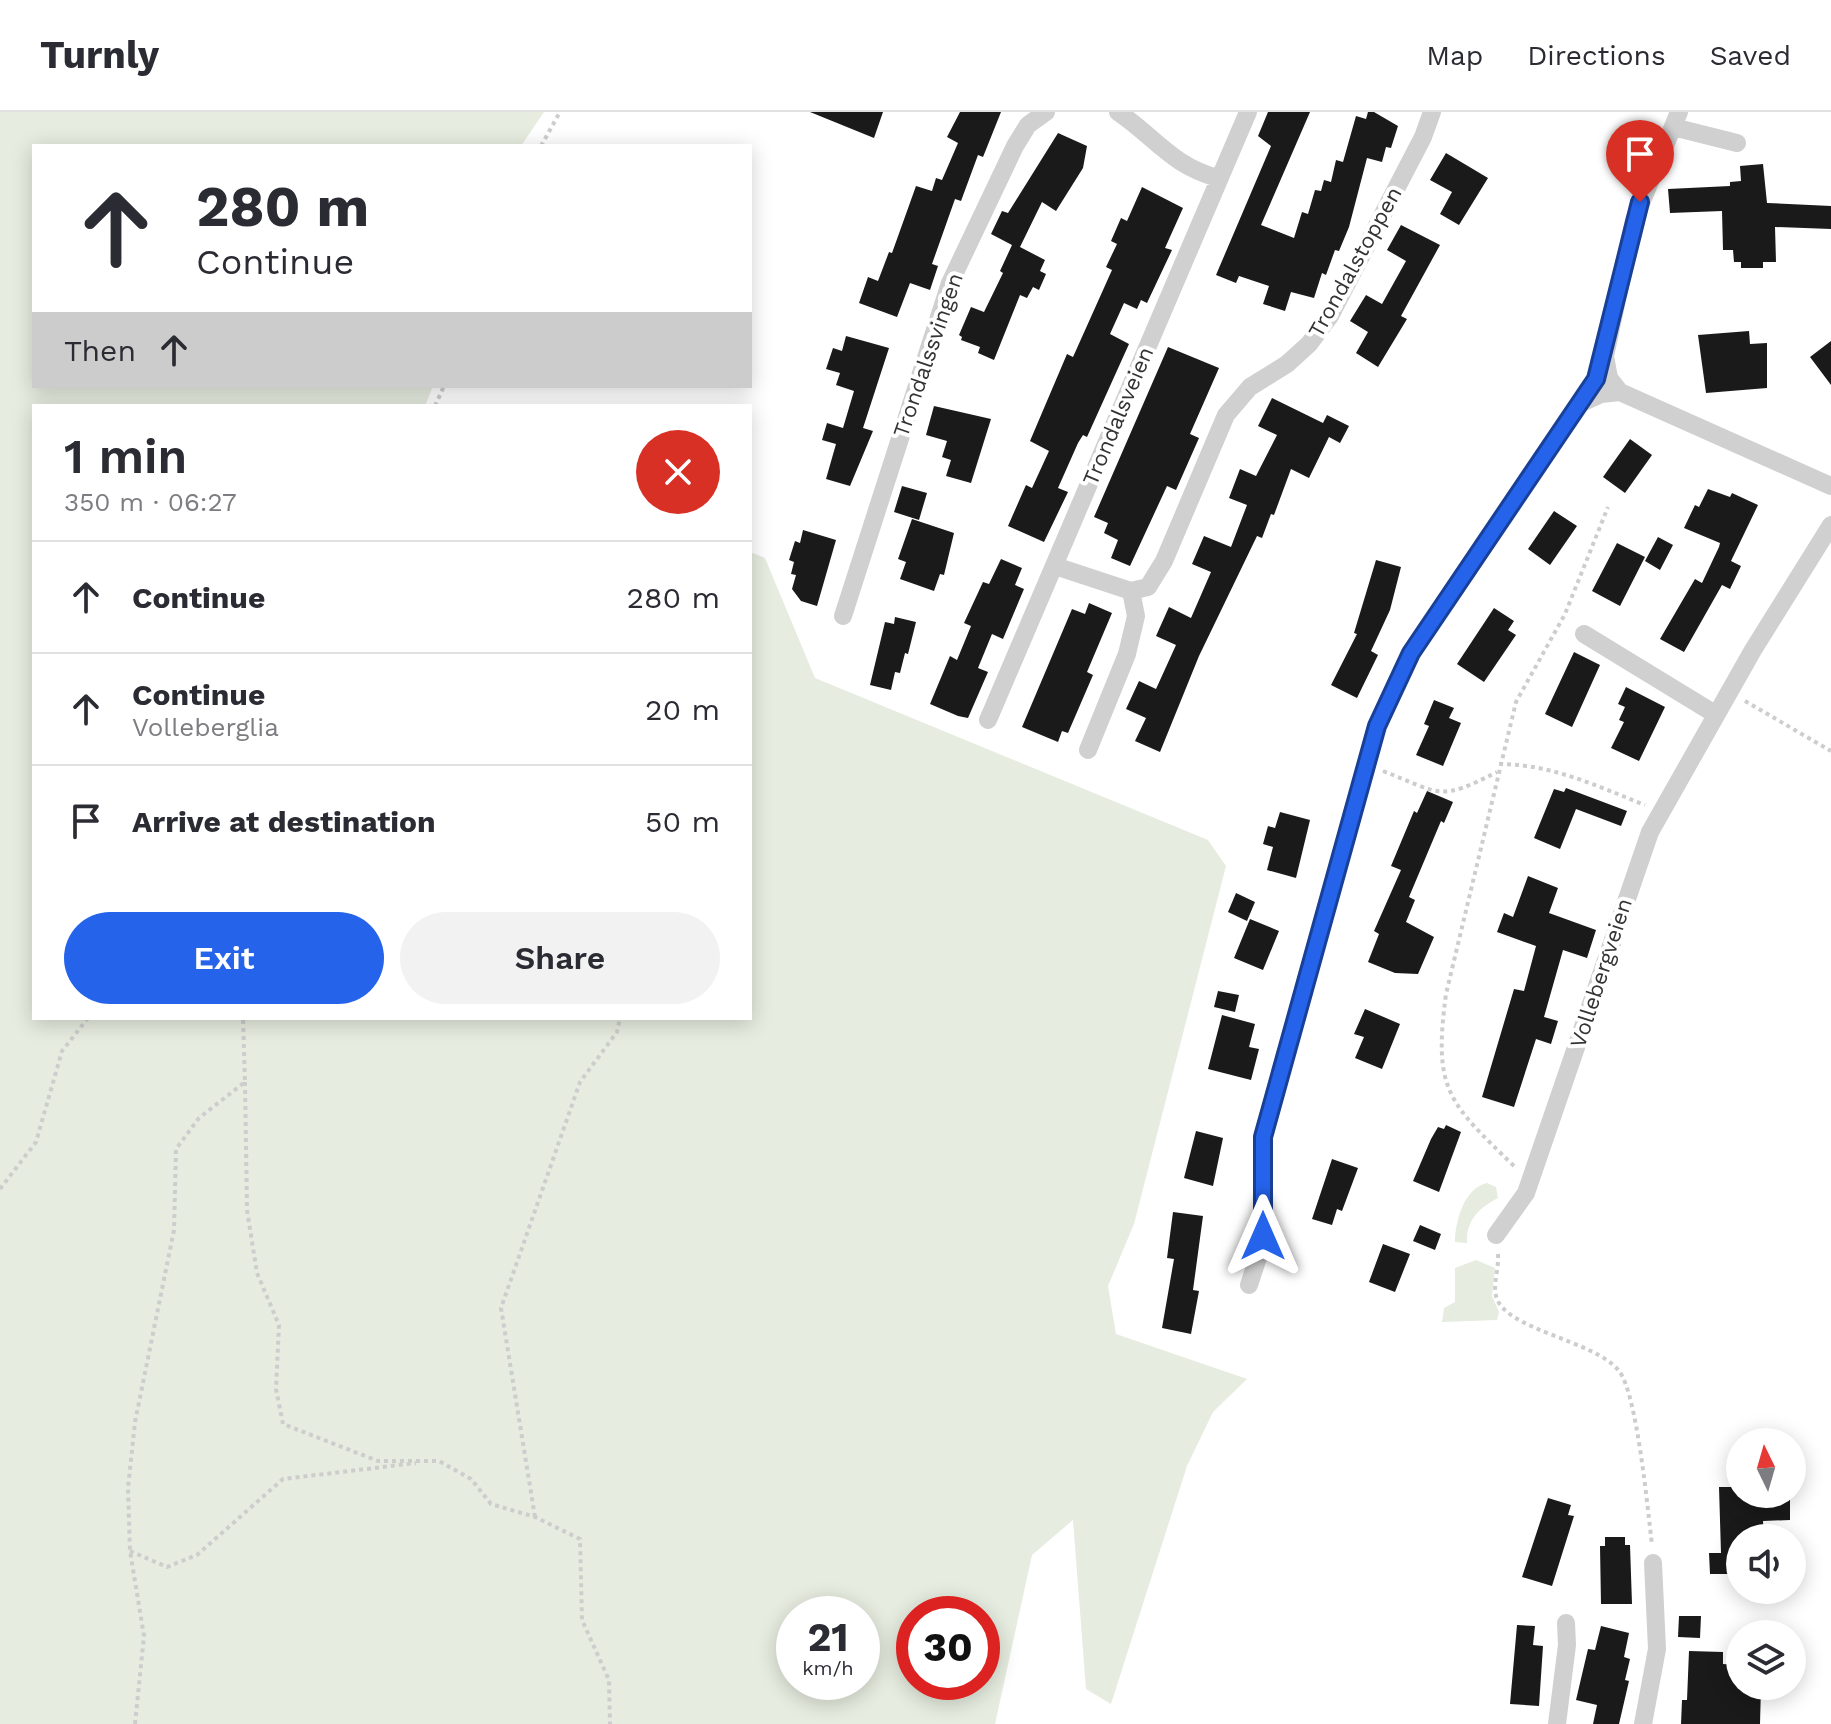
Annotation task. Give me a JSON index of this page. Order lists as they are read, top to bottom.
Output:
{
  "streets": {
    "street": [
      "Trondalstoppen",
      "Trondalssvingen",
      "Trondalsveien",
      "Vollebergveien"
    ]
  },
  "north": "top",
  "page": {
    "header": "Turnly",
    "nav": ["Map", "Directions", "Saved"],
    "turn": ["280 m", "Continue"],
    "then": "Then",
    "heading": ["1 min", "350 m · 06:27"],
    "list": [
      {
        "name": "Continue",
        "value": "280 m"
      },
      {
        "name": "Continue",
        "note": "Volleberglia",
        "value": "20 m"
      },
      {
        "name": "Arrive at destination",
        "value": "50 m"
      }
    ],
    "buttons": ["Exit", "Share"],
    "speed": "21 km/h",
    "limit": "30"
  }
}
